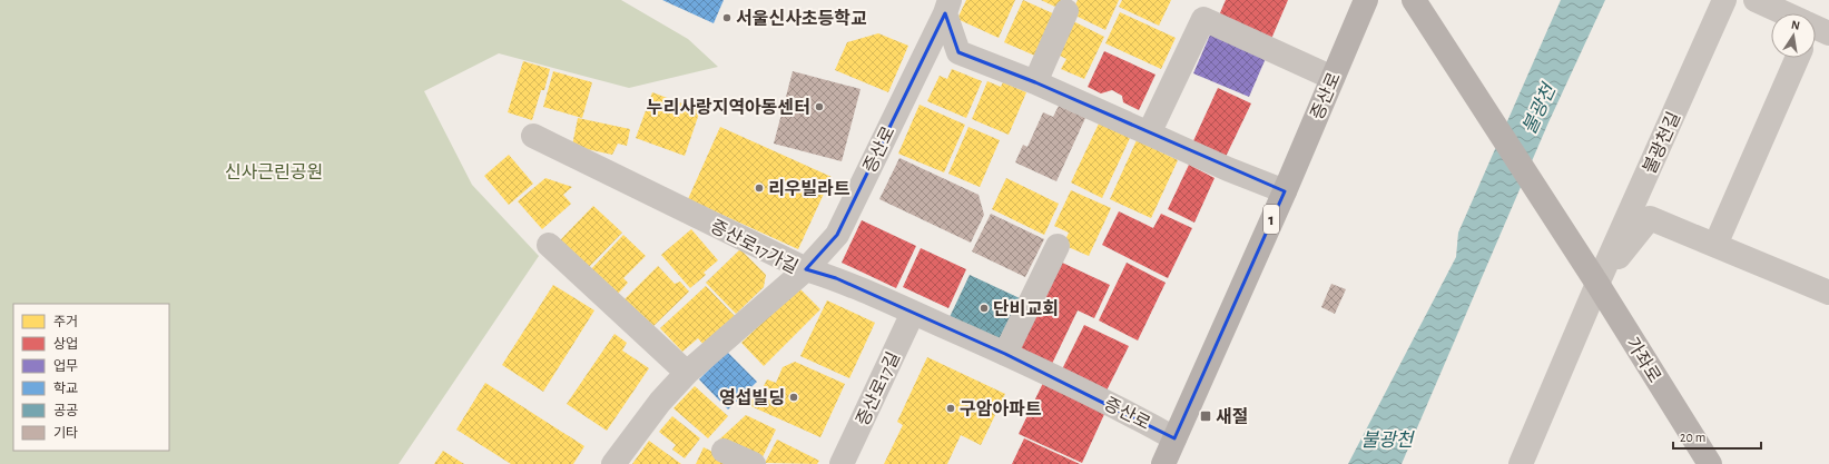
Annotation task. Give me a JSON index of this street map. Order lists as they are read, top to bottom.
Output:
{
  "streets": {
    "main road": ["증산로", "1", "가좌로"],
    "street": ["불광천길", "증산로17가길", "증산로17길"]
  },
  "crossings": [
    ["증산로", "증산로17가길"],
    ["증산로", "증산로17길"],
    ["불광천길", "가좌로"]
  ],
  "water": ["불광천"],
  "parks": ["신사근린공원"],
  "places": {
    "other": [
      "서울신사초등학교",
      "누리사랑지역아동센터",
      "리우빌라트",
      "단비교회",
      "영섭빌딩",
      "구암아파트"
    ],
    "transit": ["새절"]
  },
  "legend": [
    "주거",
    "상업",
    "업무",
    "학교",
    "공공",
    "기타"
  ],
  "scale_bar": "20 m",
  "north": "top"
}
